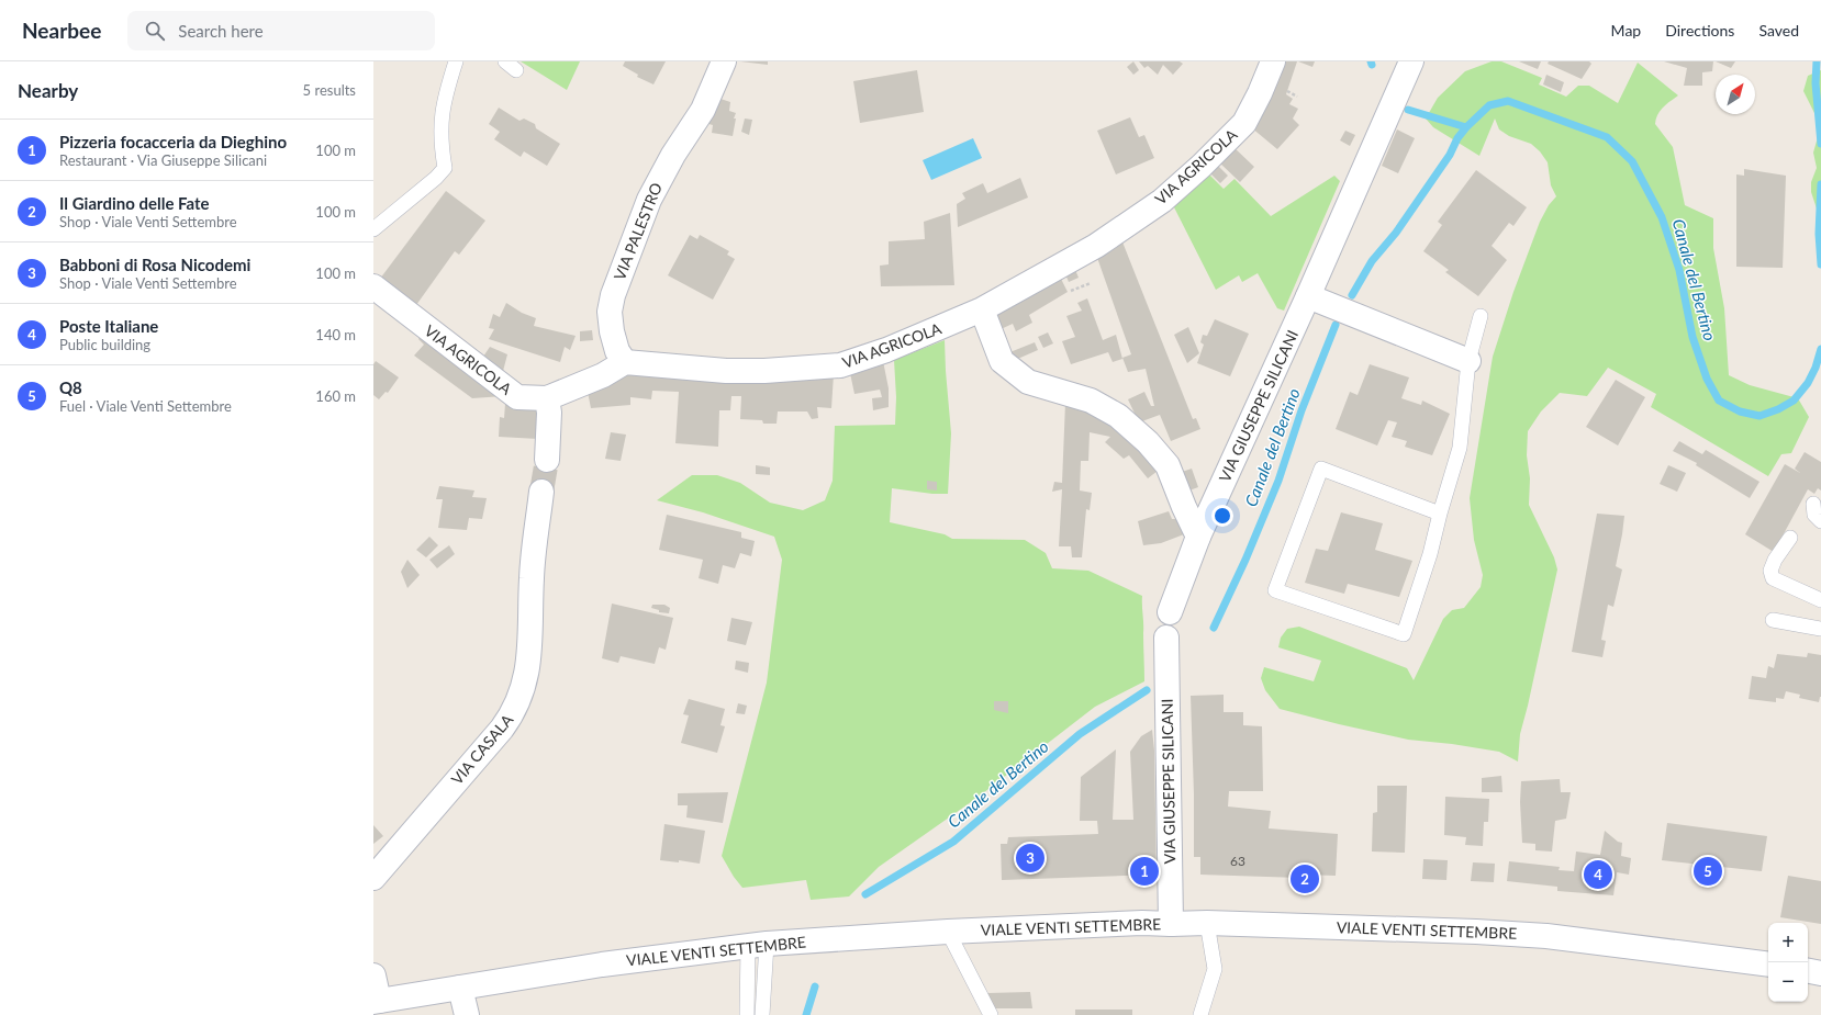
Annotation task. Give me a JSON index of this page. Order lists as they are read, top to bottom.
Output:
{
  "streets": {
    "street": [
      "VIA AGRICOLA",
      "VIA PALESTRO",
      "VIA GIUSEPPE SILICANI",
      "VIA CASALA",
      "VIALE VENTI SETTEMBRE"
    ]
  },
  "crossings": [
    ["VIA AGRICOLA", "VIA PALESTRO"],
    ["VIA GIUSEPPE SILICANI", "VIALE VENTI SETTEMBRE"]
  ],
  "water": ["Canale del Bertino"],
  "house_numbers": ["63"],
  "north": "top right",
  "page": {
    "header": "Nearbee",
    "search": "Search here",
    "nav": ["Map", "Directions", "Saved"],
    "heading": ["Nearby", "5 results"],
    "list": [
      {
        "mark": "1",
        "name": "Pizzeria focacceria da Dieghino",
        "note": "Restaurant · Via Giuseppe Silicani",
        "value": "100 m"
      },
      {
        "mark": "2",
        "name": "Il Giardino delle Fate",
        "note": "Shop · Viale Venti Settembre",
        "value": "100 m"
      },
      {
        "mark": "3",
        "name": "Babboni di Rosa Nicodemi",
        "note": "Shop · Viale Venti Settembre",
        "value": "100 m"
      },
      {
        "mark": "4",
        "name": "Poste Italiane",
        "note": "Public building",
        "value": "140 m"
      },
      {
        "mark": "5",
        "name": "Q8",
        "note": "Fuel · Viale Venti Settembre",
        "value": "160 m"
      }
    ],
    "pins": [
      "3",
      "1",
      "5",
      "4",
      "2"
    ],
    "map_buttons": ["+", "−"]
  }
}
